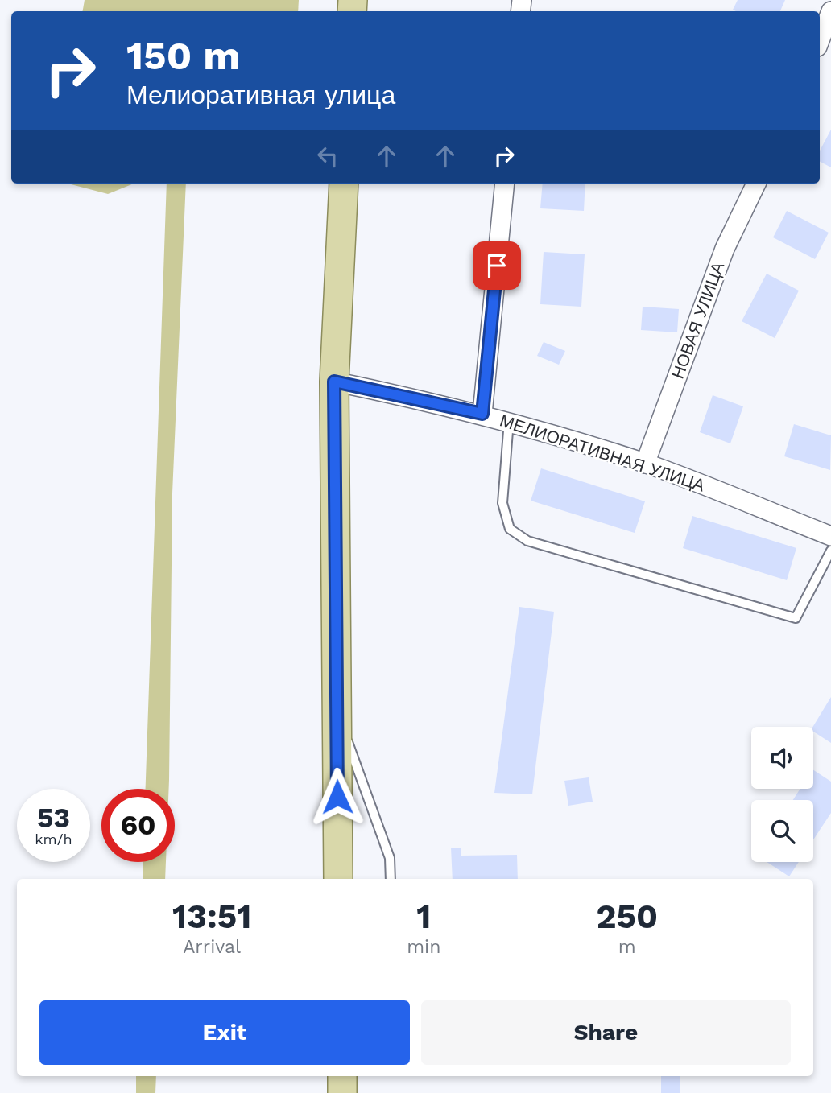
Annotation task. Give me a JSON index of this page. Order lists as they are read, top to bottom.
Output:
{
  "streets": {
    "street": ["НОВАЯ УЛИЦА", "МЕЛИОРАТИВНАЯ УЛИЦА"]
  },
  "crossings": [
    ["НОВАЯ УЛИЦА", "МЕЛИОРАТИВНАЯ УЛИЦА"]
  ],
  "page": {
    "turn": ["150 m", "Мелиоративная улица"],
    "speed": "53 km/h",
    "limit": "60",
    "eta": [
      "13:51",
      "Arrival",
      "1",
      "min",
      "250",
      "m"
    ],
    "buttons": ["Exit", "Share"]
  }
}
